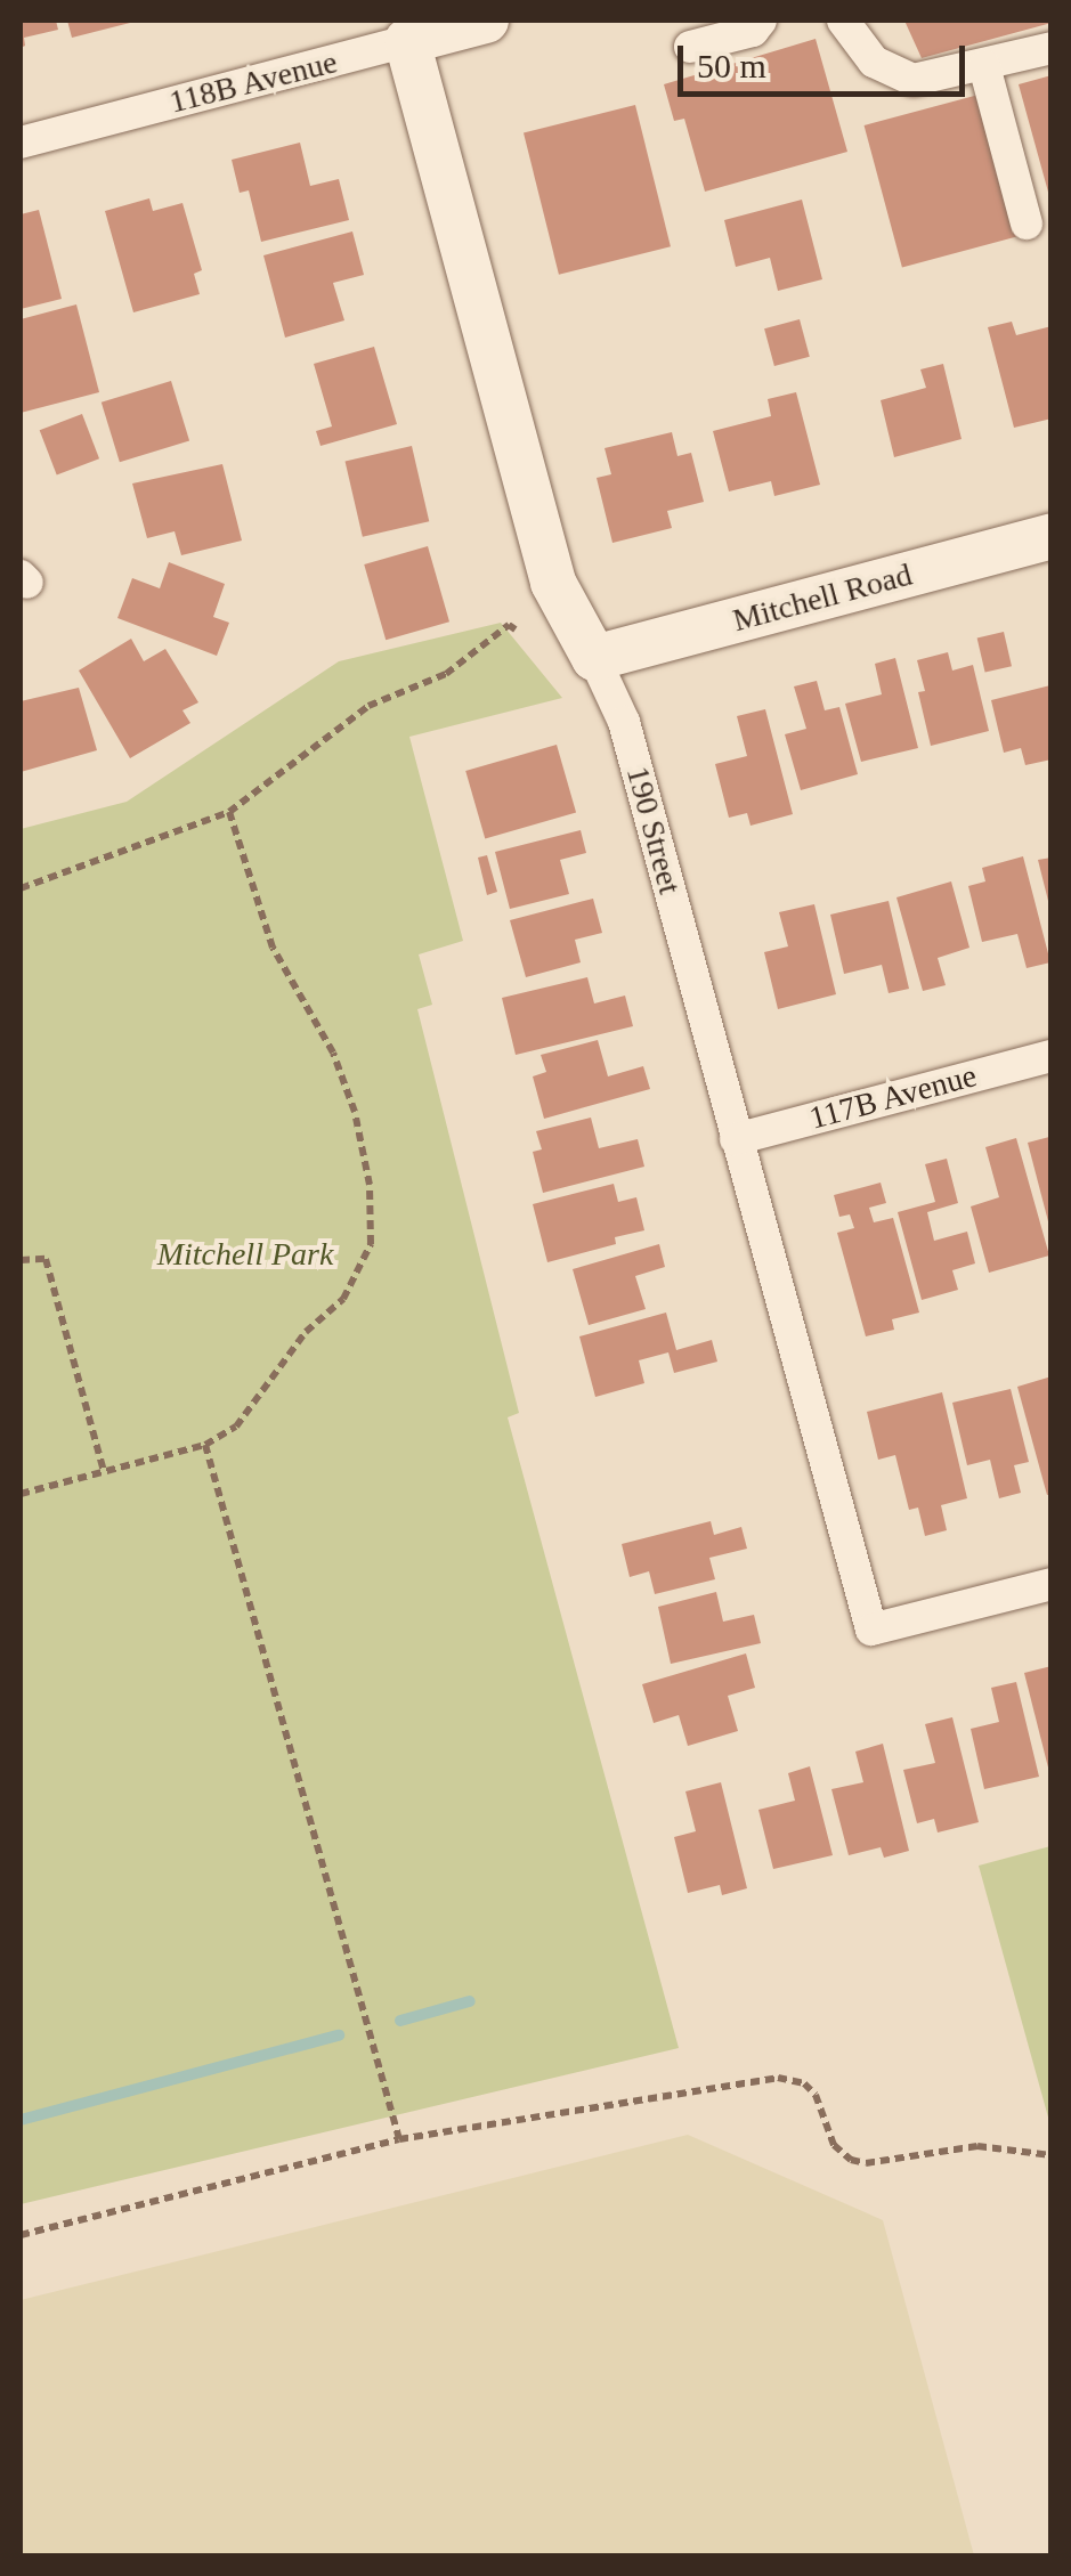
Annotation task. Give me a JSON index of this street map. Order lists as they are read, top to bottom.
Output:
{
  "streets": {
    "street": [
      "118B Avenue",
      "Mitchell Road",
      "190 Street",
      "117B Avenue"
    ]
  },
  "crossings": [
    ["118B Avenue", "190 Street"],
    ["Mitchell Road", "190 Street"],
    ["190 Street", "117B Avenue"]
  ],
  "parks": ["Mitchell Park"],
  "scale_bar": "50 m"
}
